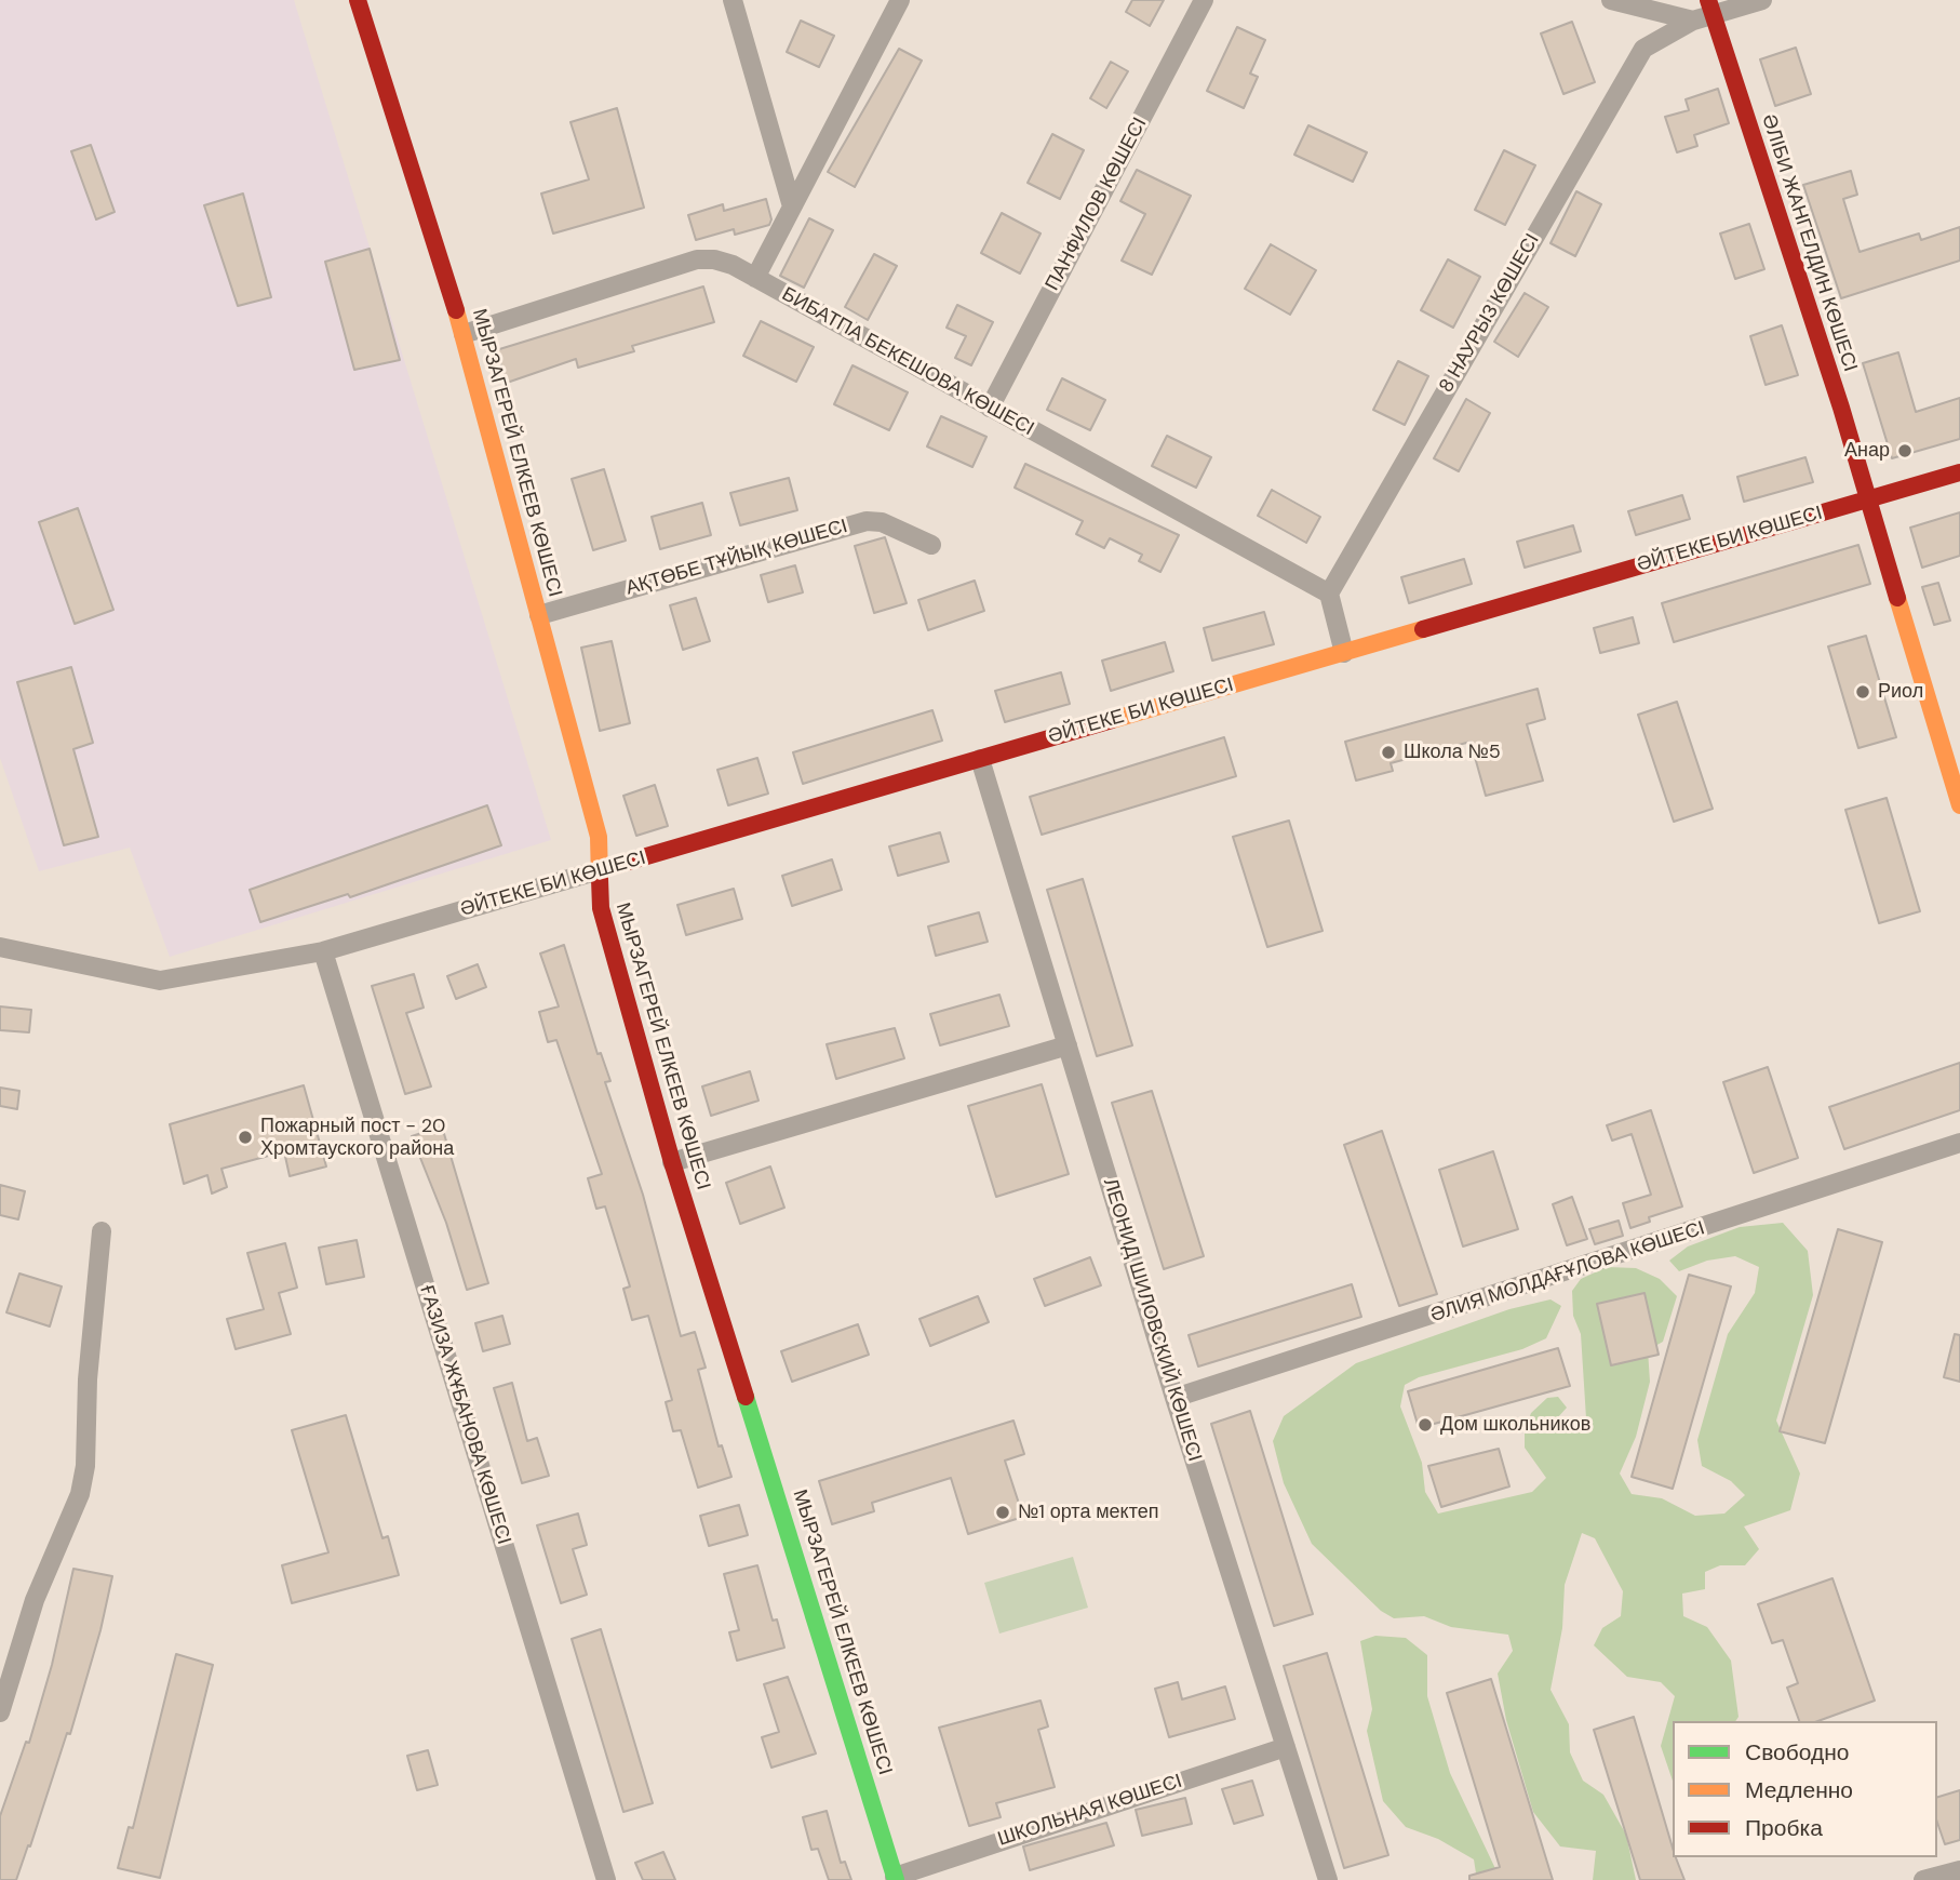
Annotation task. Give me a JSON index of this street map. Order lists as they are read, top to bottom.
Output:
{
  "streets": {
    "street": [
      "ПАНФИЛОВ КӨШЕСІ",
      "ӘЛІБИ ЖАНГЕЛДИН КӨШЕСІ",
      "8 НАУРЫЗ КӨШЕСІ",
      "БИБАТПА БЕКЕШОВА КӨШЕСІ",
      "МЫРЗАГЕРЕЙ ЕЛКЕЕВ КӨШЕСІ",
      "ӘЙТЕКЕ БИ КӨШЕСІ",
      "АҚТӨБЕ ТҰЙЫҚ КӨШЕСІ",
      "ӘЛИЯ МОЛДАҒҰЛОВА КӨШЕСІ",
      "ЛЕОНИД ШИЛОВСКИЙ КӨШЕСІ",
      "ҒАЗИЗА ЖҰБАНОВА КӨШЕСІ",
      "ШКОЛЬНАЯ КӨШЕСІ"
    ]
  },
  "crossings": [
    ["ПАНФИЛОВ КӨШЕСІ", "БИБАТПА БЕКЕШОВА КӨШЕСІ"],
    ["ӘЛІБИ ЖАНГЕЛДИН КӨШЕСІ", "8 НАУРЫЗ КӨШЕСІ"],
    ["ӘЛІБИ ЖАНГЕЛДИН КӨШЕСІ", "ӘЙТЕКЕ БИ КӨШЕСІ"],
    ["8 НАУРЫЗ КӨШЕСІ", "БИБАТПА БЕКЕШОВА КӨШЕСІ"],
    ["БИБАТПА БЕКЕШОВА КӨШЕСІ", "МЫРЗАГЕРЕЙ ЕЛКЕЕВ КӨШЕСІ"],
    ["МЫРЗАГЕРЕЙ ЕЛКЕЕВ КӨШЕСІ", "ӘЙТЕКЕ БИ КӨШЕСІ"],
    ["МЫРЗАГЕРЕЙ ЕЛКЕЕВ КӨШЕСІ", "АҚТӨБЕ ТҰЙЫҚ КӨШЕСІ"],
    ["МЫРЗАГЕРЕЙ ЕЛКЕЕВ КӨШЕСІ", "ШКОЛЬНАЯ КӨШЕСІ"],
    ["ӘЙТЕКЕ БИ КӨШЕСІ", "ЛЕОНИД ШИЛОВСКИЙ КӨШЕСІ"],
    ["ӘЙТЕКЕ БИ КӨШЕСІ", "ҒАЗИЗА ЖҰБАНОВА КӨШЕСІ"],
    ["ӘЛИЯ МОЛДАҒҰЛОВА КӨШЕСІ", "ЛЕОНИД ШИЛОВСКИЙ КӨШЕСІ"],
    ["ЛЕОНИД ШИЛОВСКИЙ КӨШЕСІ", "ШКОЛЬНАЯ КӨШЕСІ"]
  ],
  "places": [
    "Анар",
    "Риол",
    "Школа №5",
    "Пожарный пост - 20 Хромтауского района",
    "Дом школьников",
    "№1 орта мектеп"
  ],
  "legend": ["Свободно", "Медленно", "Пробка"]
}
